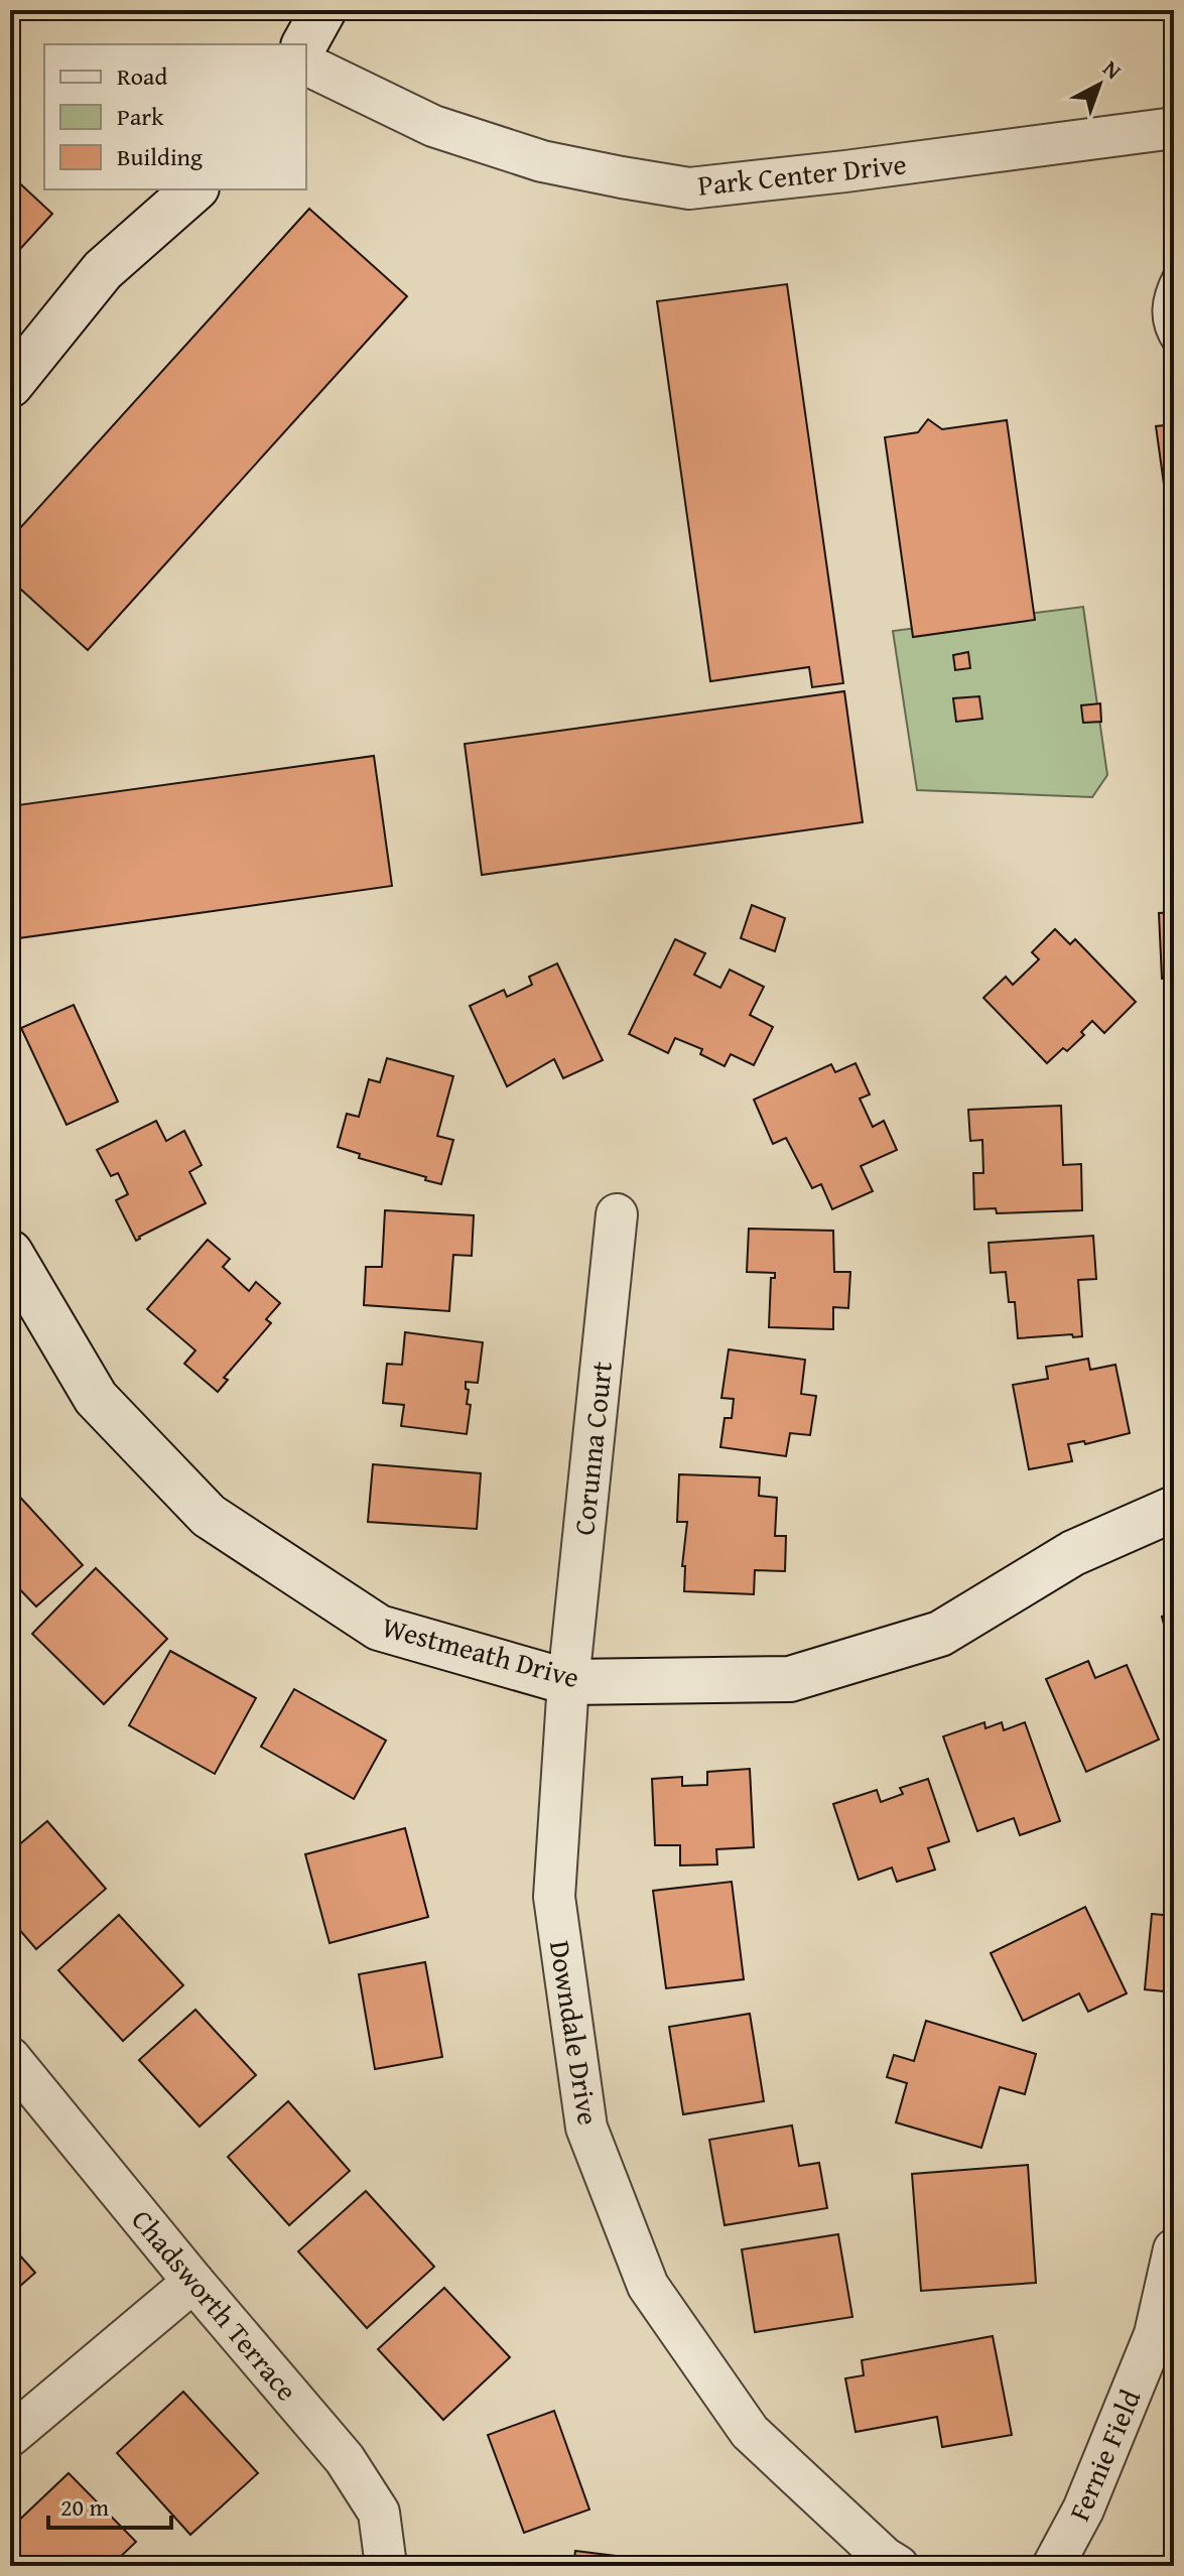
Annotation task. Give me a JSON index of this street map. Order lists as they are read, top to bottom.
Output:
{
  "streets": {
    "street": [
      "Park Center Drive",
      "Corunna Court",
      "Westmeath Drive",
      "Downdale Drive",
      "Chadsworth Terrace",
      "Fernie Field"
    ]
  },
  "crossings": [
    ["Corunna Court", "Westmeath Drive"],
    ["Corunna Court", "Downdale Drive"],
    ["Westmeath Drive", "Downdale Drive"]
  ],
  "legend": ["Road", "Park", "Building"],
  "scale_bar": "20 m",
  "north": "top right"
}
